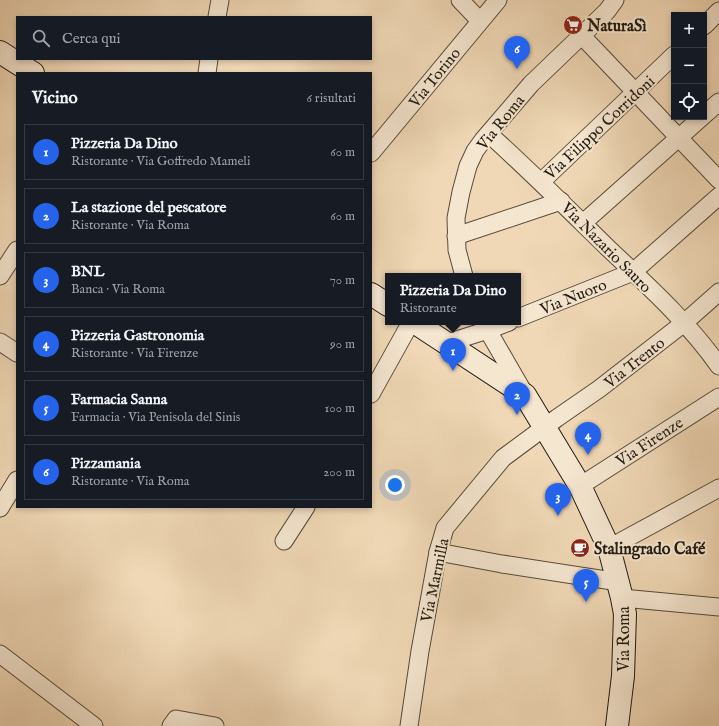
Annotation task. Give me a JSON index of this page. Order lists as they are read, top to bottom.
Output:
{
  "streets": {
    "main road": ["Via Roma"],
    "street": [
      "Via Torino",
      "Via Filippo Corridoni",
      "Via Nazario Sauro",
      "Via Nuoro",
      "Via Trento",
      "Via Firenze",
      "Via Marmilla"
    ]
  },
  "crossings": [
    ["Via Roma", "Via Nazario Sauro"],
    ["Via Roma", "Via Trento"],
    ["Via Roma", "Via Firenze"],
    ["Via Roma", "Via Marmilla"],
    ["Via Filippo Corridoni", "Via Nazario Sauro"],
    ["Via Nazario Sauro", "Via Nuoro"],
    ["Via Nazario Sauro", "Via Trento"],
    ["Via Trento", "Via Marmilla"]
  ],
  "places": {
    "supermarket": ["NaturaSì"],
    "cafe": ["Stalingrado Café"]
  },
  "page": {
    "map_buttons": ["+", "−"],
    "search": "Cerca qui",
    "pins": [
      "6",
      "1",
      "2",
      "4",
      "3",
      "5"
    ],
    "heading": ["Vicino", "6 risultati"],
    "list": [
      {
        "mark": "1",
        "name": "Pizzeria Da Dino",
        "note": "Ristorante · Via Goffredo Mameli",
        "value": "60 m"
      },
      {
        "mark": "2",
        "name": "La stazione del pescatore",
        "note": "Ristorante · Via Roma",
        "value": "60 m"
      },
      {
        "mark": "3",
        "name": "BNL",
        "note": "Banca · Via Roma",
        "value": "70 m"
      },
      {
        "mark": "4",
        "name": "Pizzeria Gastronomia",
        "note": "Ristorante · Via Firenze",
        "value": "90 m"
      },
      {
        "mark": "5",
        "name": "Farmacia Sanna",
        "note": "Farmacia · Via Penisola del Sinis",
        "value": "100 m"
      },
      {
        "mark": "6",
        "name": "Pizzamania",
        "note": "Ristorante · Via Roma",
        "value": "200 m"
      }
    ],
    "popup": ["Pizzeria Da Dino", "Ristorante"]
  }
}
